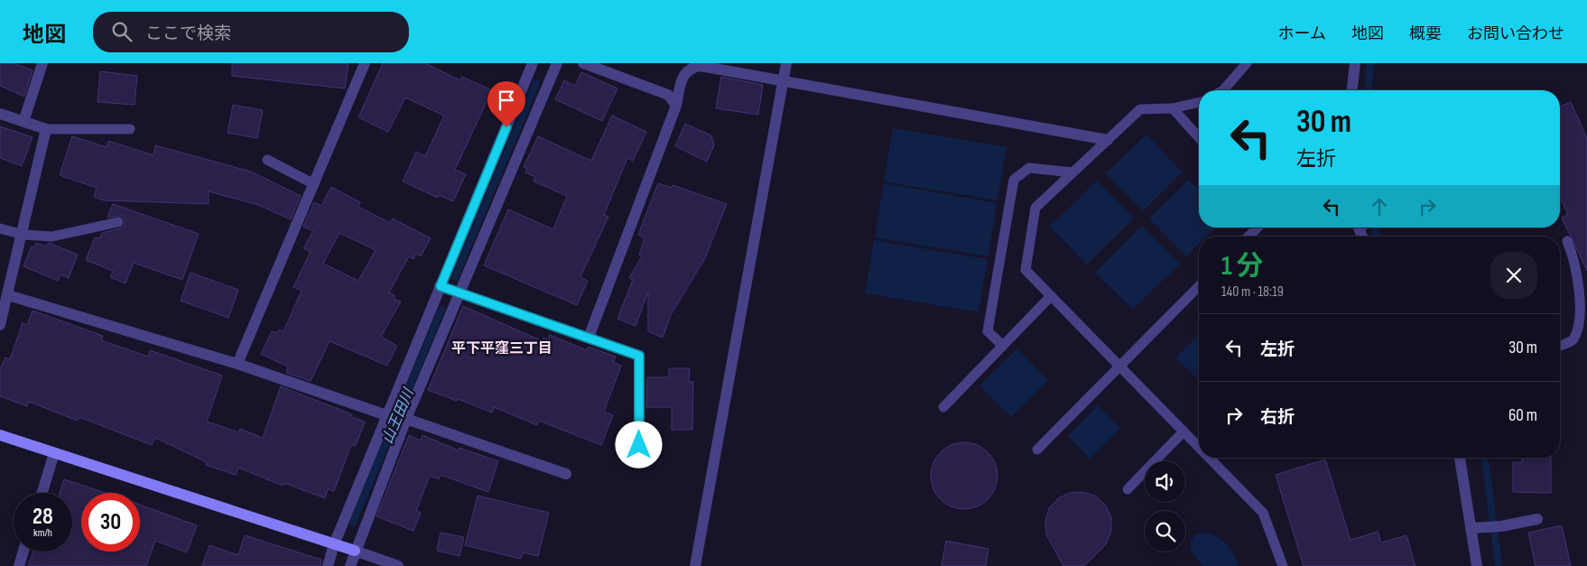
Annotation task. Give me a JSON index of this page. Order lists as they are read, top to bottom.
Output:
{
  "districts": ["平下平窪三丁目"],
  "water": ["山王田川"],
  "page": {
    "header": "地図",
    "search": "ここで検索",
    "nav": [
      "ホーム",
      "地図",
      "概要",
      "お問い合わせ"
    ],
    "turn": ["30 m", "左折"],
    "heading": ["1 分", "140 m · 18:19"],
    "list": [
      {
        "name": "左折",
        "value": "30 m"
      },
      {
        "name": "右折",
        "value": "60 m"
      }
    ],
    "speed": "28 km/h",
    "limit": "30"
  }
}
